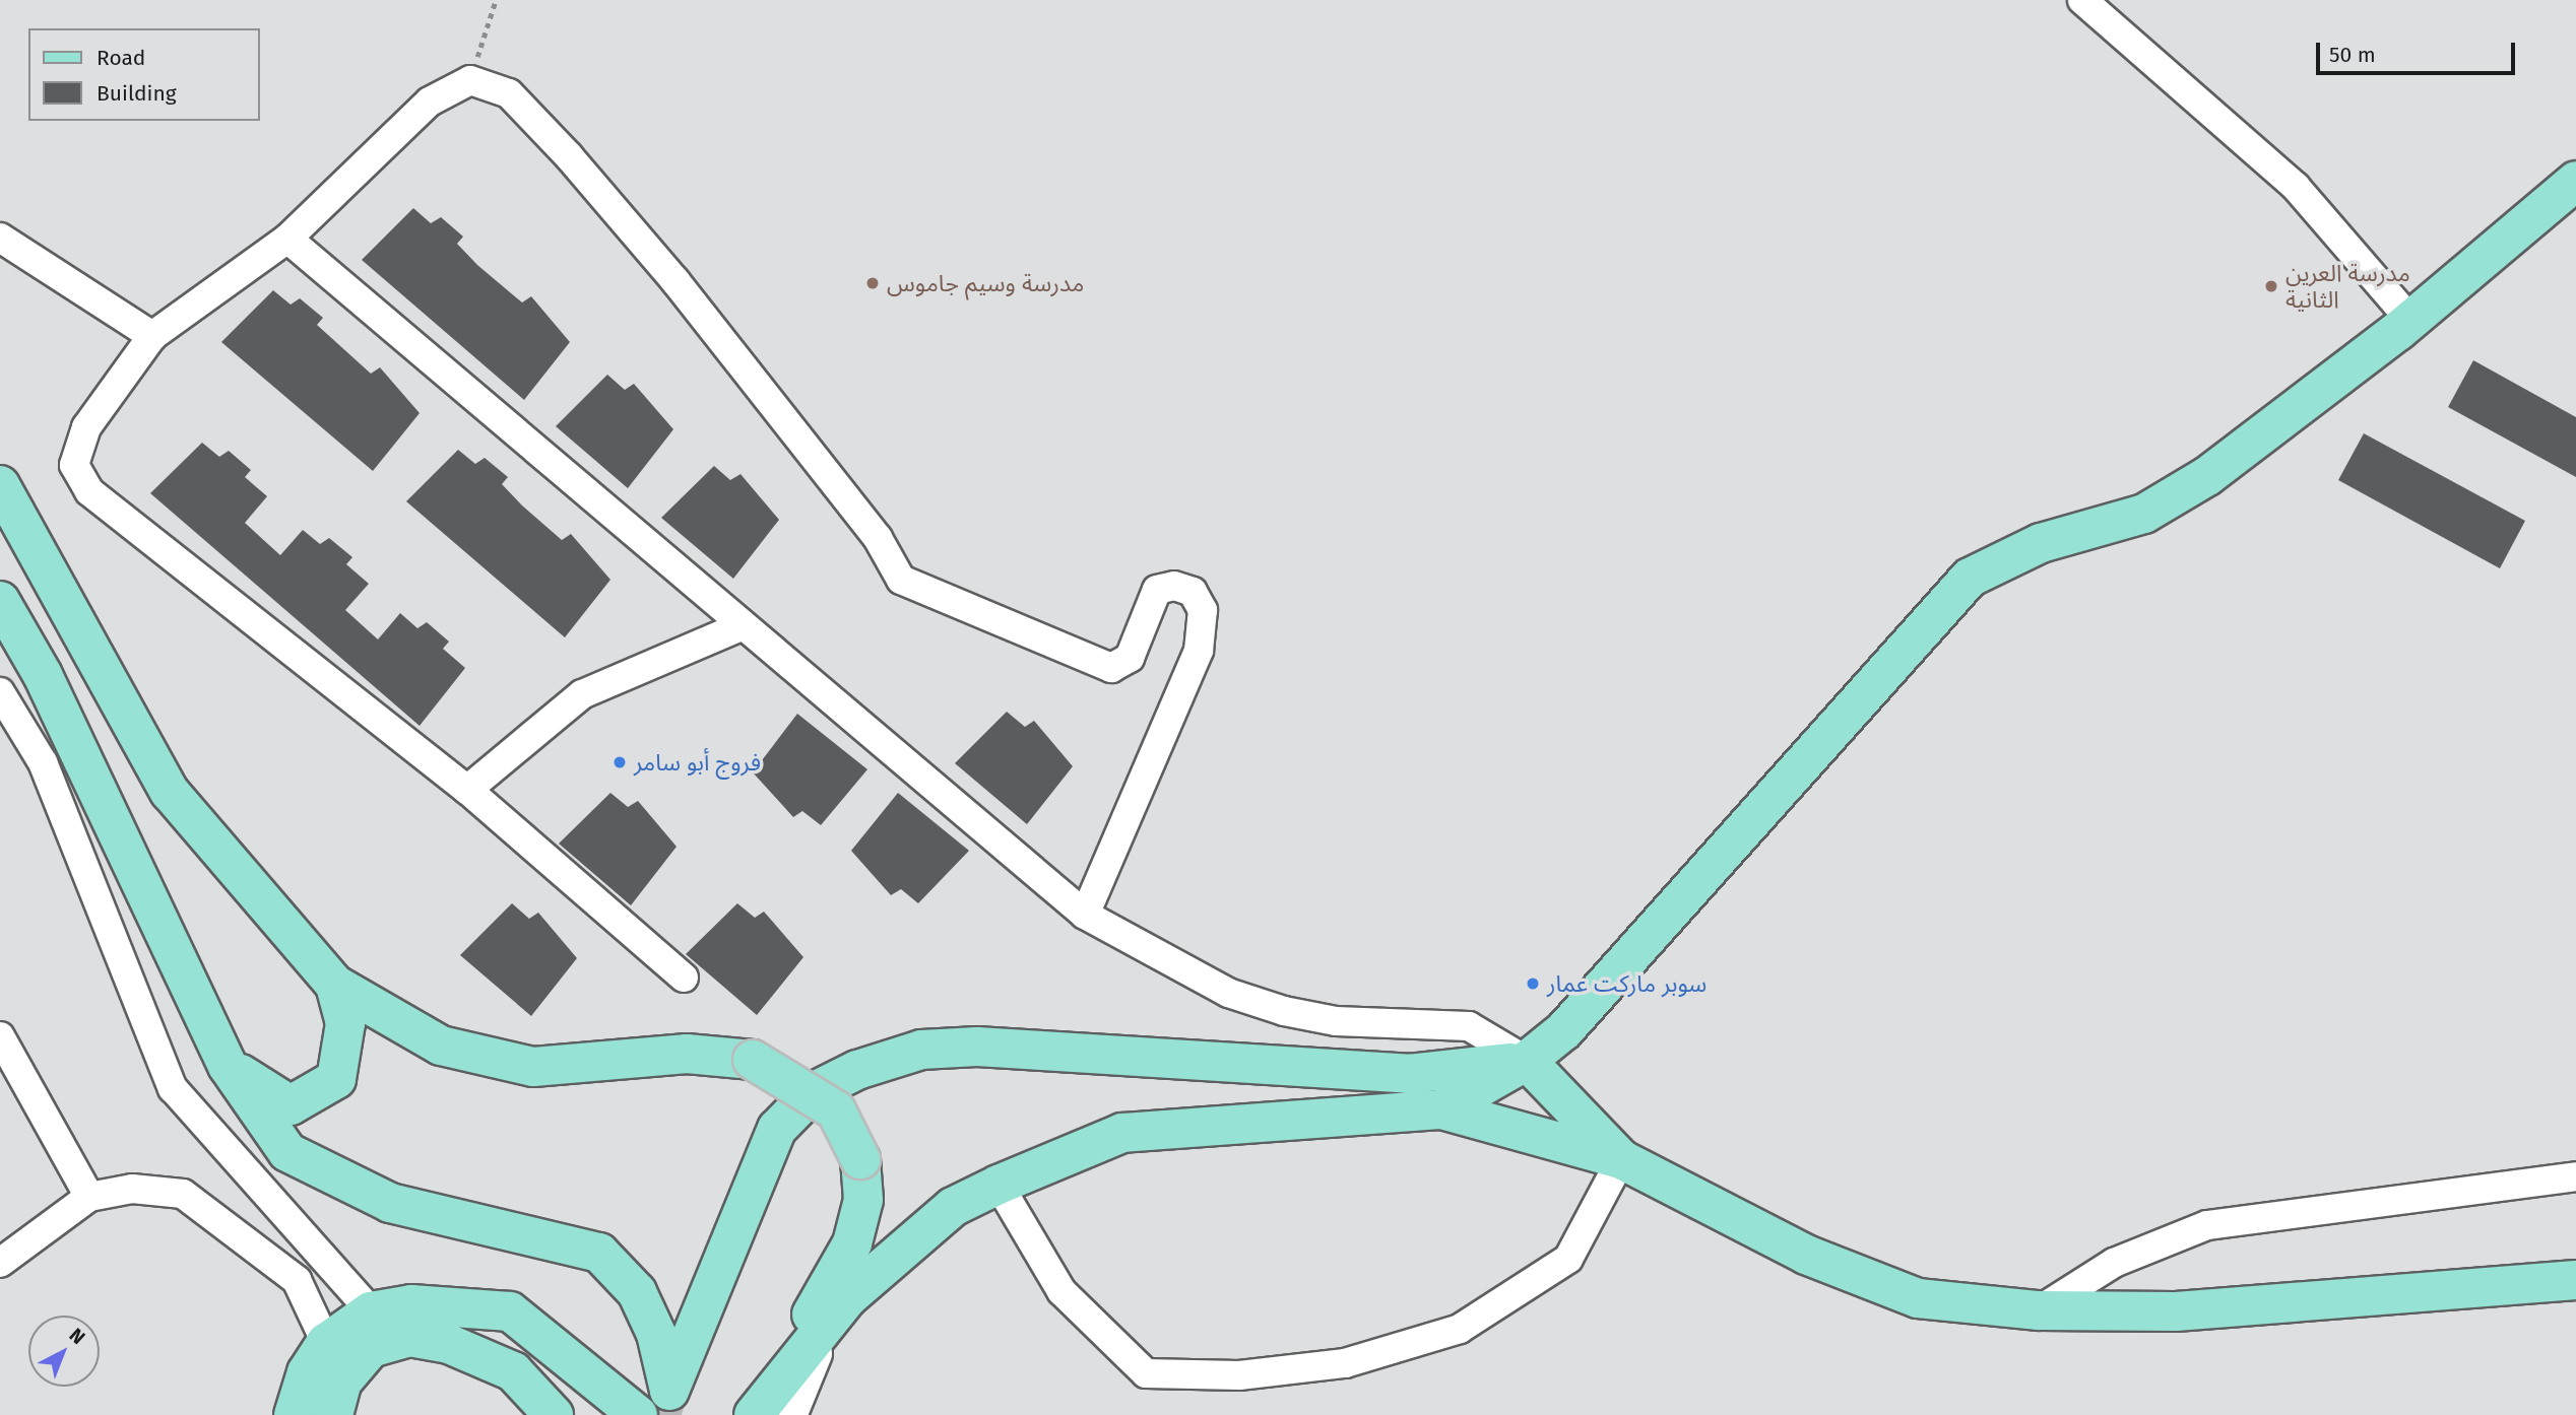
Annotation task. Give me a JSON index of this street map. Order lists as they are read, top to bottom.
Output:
{
  "places": [
    "مدرسة وسيم جاموس",
    "مدرسة العرين الثانية",
    "فروج أبو سامر",
    "سوبر ماركت عمار"
  ],
  "legend": ["Road", "Building"],
  "scale_bar": "50 m",
  "north": "top right"
}
